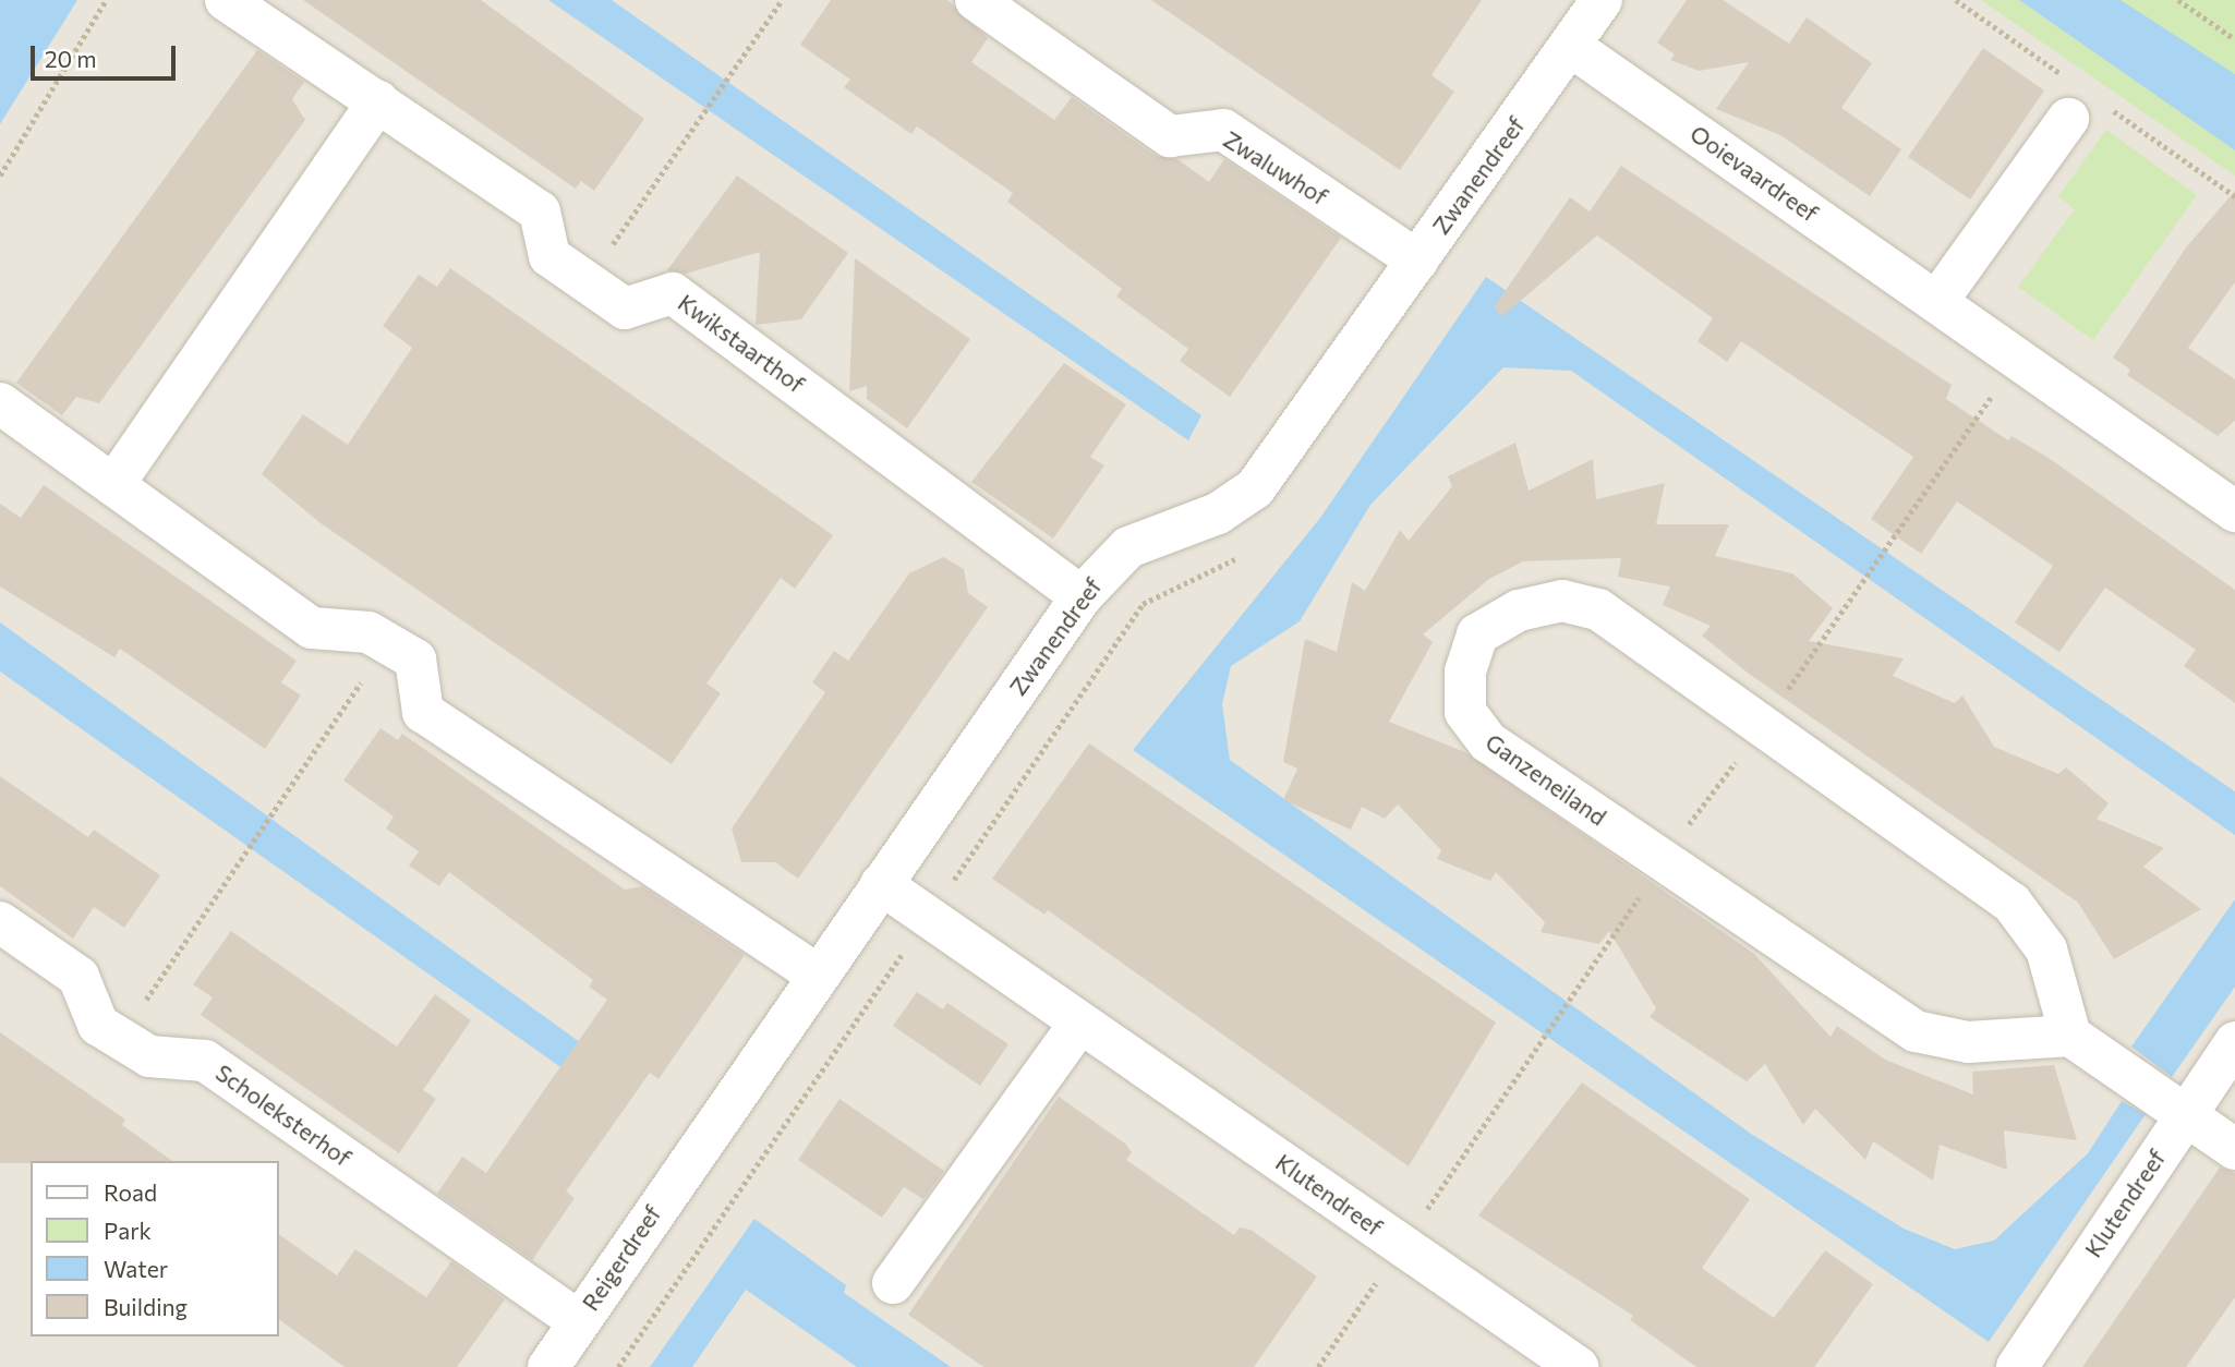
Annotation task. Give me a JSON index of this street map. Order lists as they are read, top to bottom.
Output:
{
  "streets": {
    "street": [
      "Zwaluwhof",
      "Ooievaardreef",
      "Zwanendreef",
      "Kwikstaarthof",
      "Ganzeneiland",
      "Scholeksterhof",
      "Klutendreef",
      "Reigerdreef"
    ]
  },
  "crossings": [
    ["Zwaluwhof", "Zwanendreef"],
    ["Ooievaardreef", "Zwanendreef"],
    ["Zwanendreef", "Kwikstaarthof"],
    ["Zwanendreef", "Klutendreef"],
    ["Zwanendreef", "Reigerdreef"],
    ["Scholeksterhof", "Reigerdreef"]
  ],
  "legend": [
    "Road",
    "Park",
    "Water",
    "Building"
  ],
  "scale_bar": "20 m"
}
